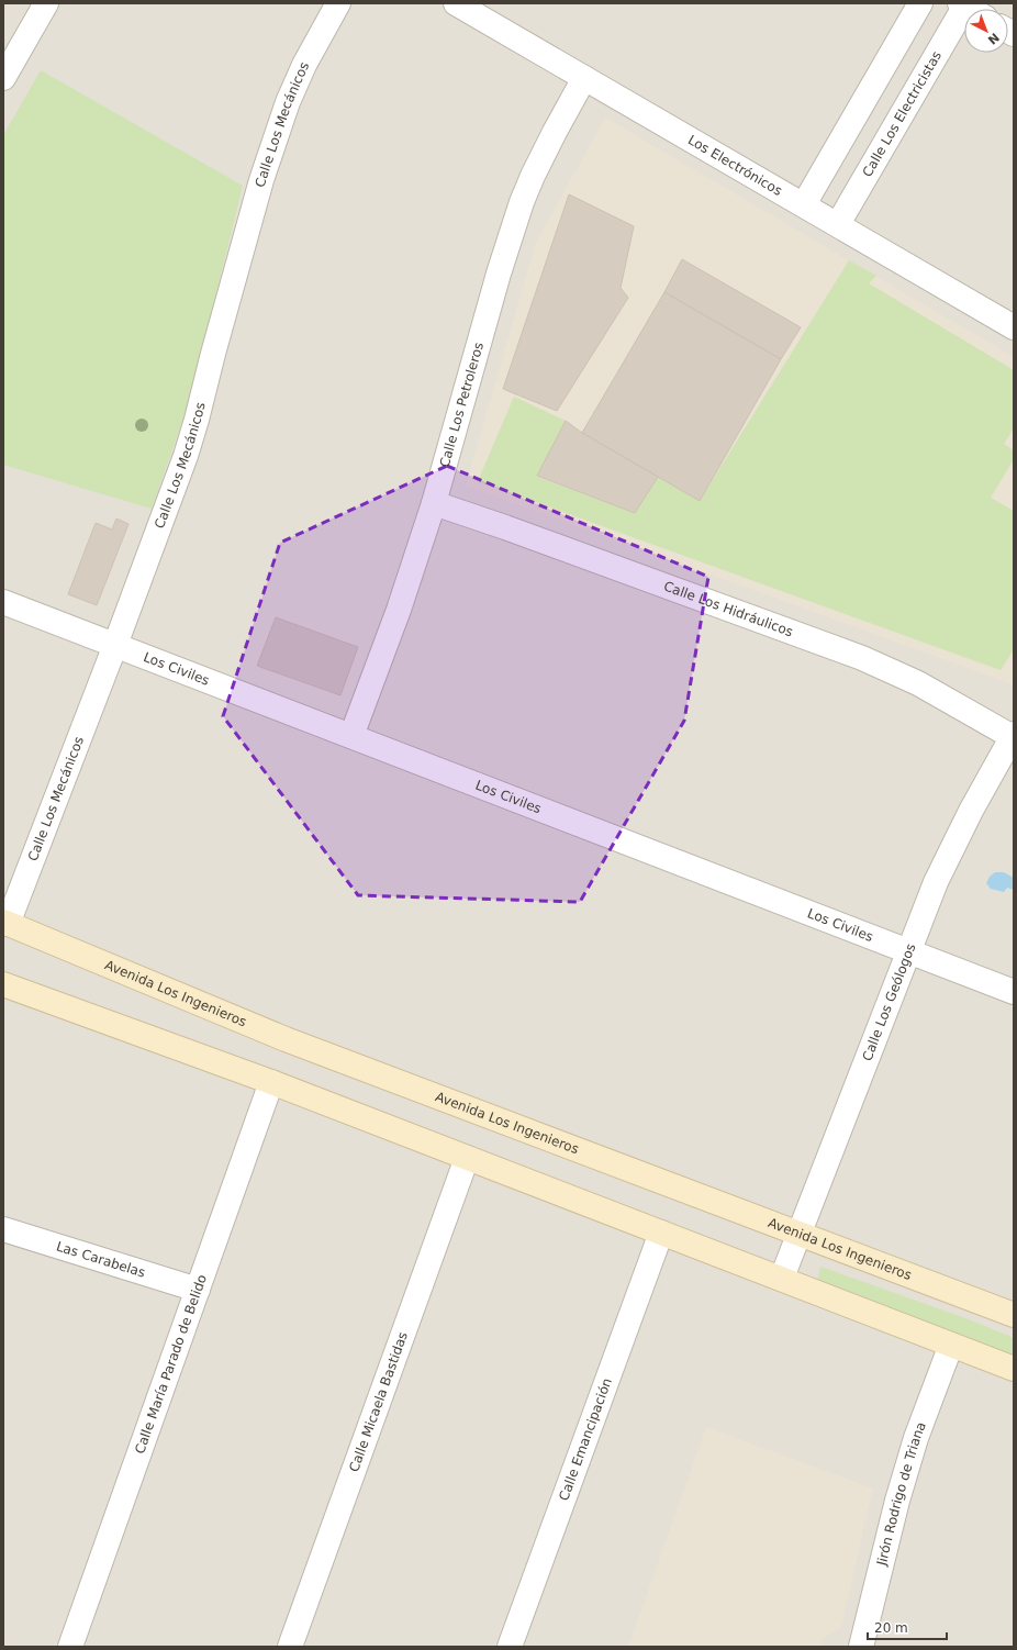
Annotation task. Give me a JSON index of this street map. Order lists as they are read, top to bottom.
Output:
{
  "streets": {
    "street": [
      "Calle Los Electricistas",
      "Calle Los Mecánicos",
      "Los Electrónicos",
      "Calle Los Petroleros",
      "Calle Los Hidráulicos",
      "Los Civiles",
      "Avenida Los Ingenieros",
      "Calle Los Geólogos",
      "Las Carabelas",
      "Calle María Parado de Belido",
      "Calle Micaela Bastidas",
      "Calle Emancipación",
      "Jirón Rodrigo de Triana"
    ]
  },
  "crossings": [
    ["Calle Los Electricistas", "Los Electrónicos"],
    ["Calle Los Mecánicos", "Los Civiles"],
    ["Calle Los Mecánicos", "Avenida Los Ingenieros"],
    ["Los Electrónicos", "Calle Los Petroleros"],
    ["Calle Los Petroleros", "Calle Los Hidráulicos"],
    ["Calle Los Petroleros", "Los Civiles"],
    ["Calle Los Hidráulicos", "Calle Los Geólogos"],
    ["Los Civiles", "Calle Los Geólogos"],
    ["Avenida Los Ingenieros", "Calle Los Geólogos"],
    ["Las Carabelas", "Calle María Parado de Belido"]
  ],
  "scale_bar": "20 m",
  "north": "bottom right"
}
